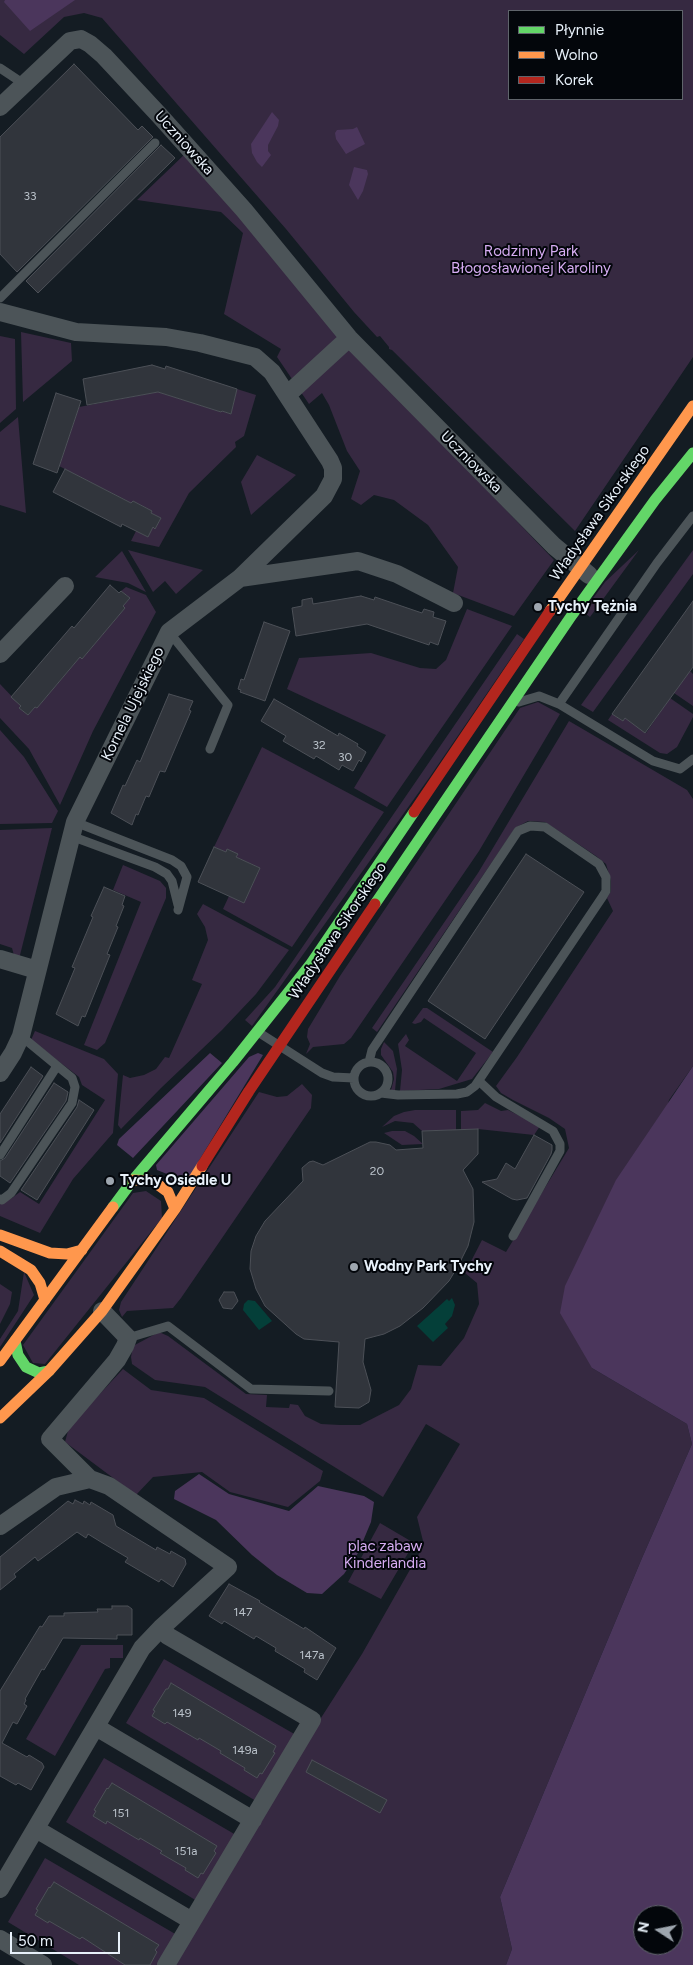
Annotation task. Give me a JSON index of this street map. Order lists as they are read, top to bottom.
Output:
{
  "streets": {
    "street": ["Uczniowska", "Władysława Sikorskiego", "Kornela Ujejskiego"]
  },
  "crossings": [
    ["Uczniowska", "Władysława Sikorskiego"]
  ],
  "parks": ["Rodzinny Park Błogosławionej Karoliny", "plac zabaw Kinderlandia"],
  "places": ["Tychy Tężnia", "Tychy Osiedle U", "Wodny Park Tychy"],
  "house_numbers": [
    "33",
    "32",
    "30",
    "20",
    "147",
    "147a",
    "149",
    "149a",
    "151",
    "151a"
  ],
  "legend": ["Płynnie", "Wolno", "Korek"],
  "scale_bar": "50 m",
  "north": "left"
}
